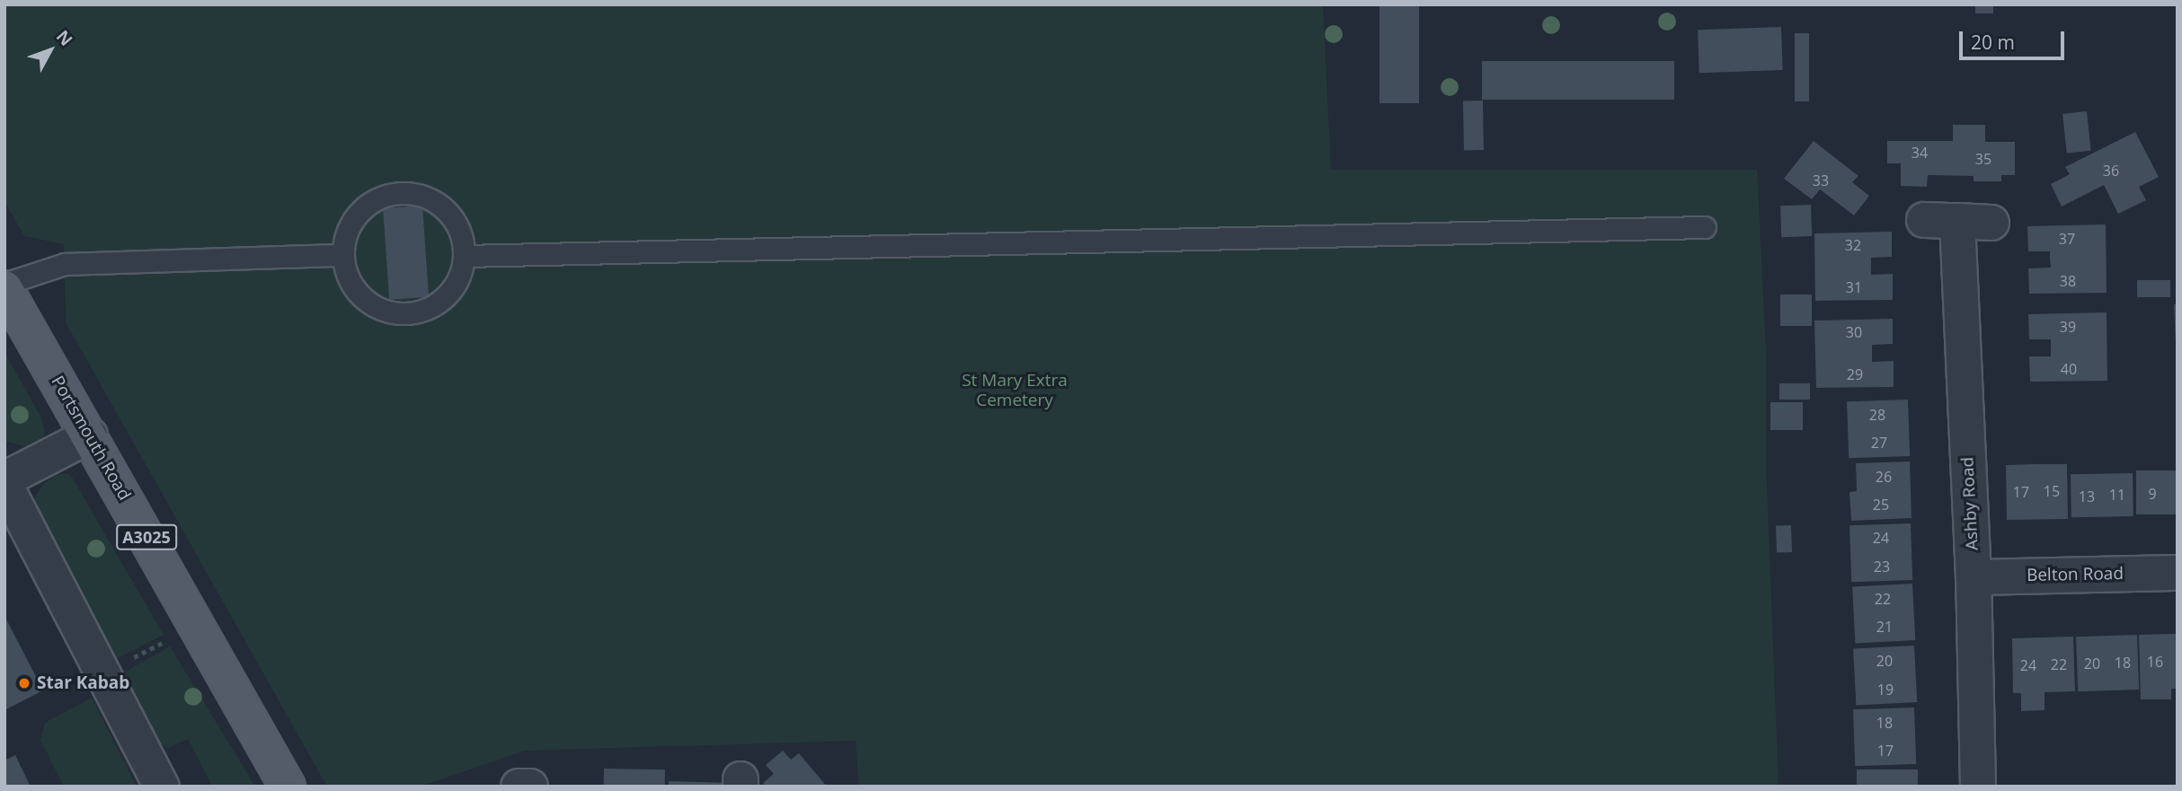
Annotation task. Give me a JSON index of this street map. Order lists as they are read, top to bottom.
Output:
{
  "streets": {
    "main road": ["Portsmouth Road", "A3025"],
    "street": ["Ashby Road", "Belton Road"]
  },
  "crossings": [
    ["Ashby Road", "Belton Road"]
  ],
  "parks": ["St Mary Extra Cemetery"],
  "places": ["Star Kabab"],
  "house_numbers": [
    "34",
    "35",
    "36",
    "33",
    "37",
    "32",
    "38",
    "31",
    "39",
    "30",
    "40",
    "29",
    "28",
    "27",
    "26",
    "15",
    "17",
    "9",
    "11",
    "13",
    "25",
    "24",
    "23",
    "22",
    "21",
    "20",
    "16",
    "18",
    "20",
    "22",
    "24",
    "19",
    "18",
    "17"
  ],
  "scale_bar": "20 m",
  "north": "top right"
}
